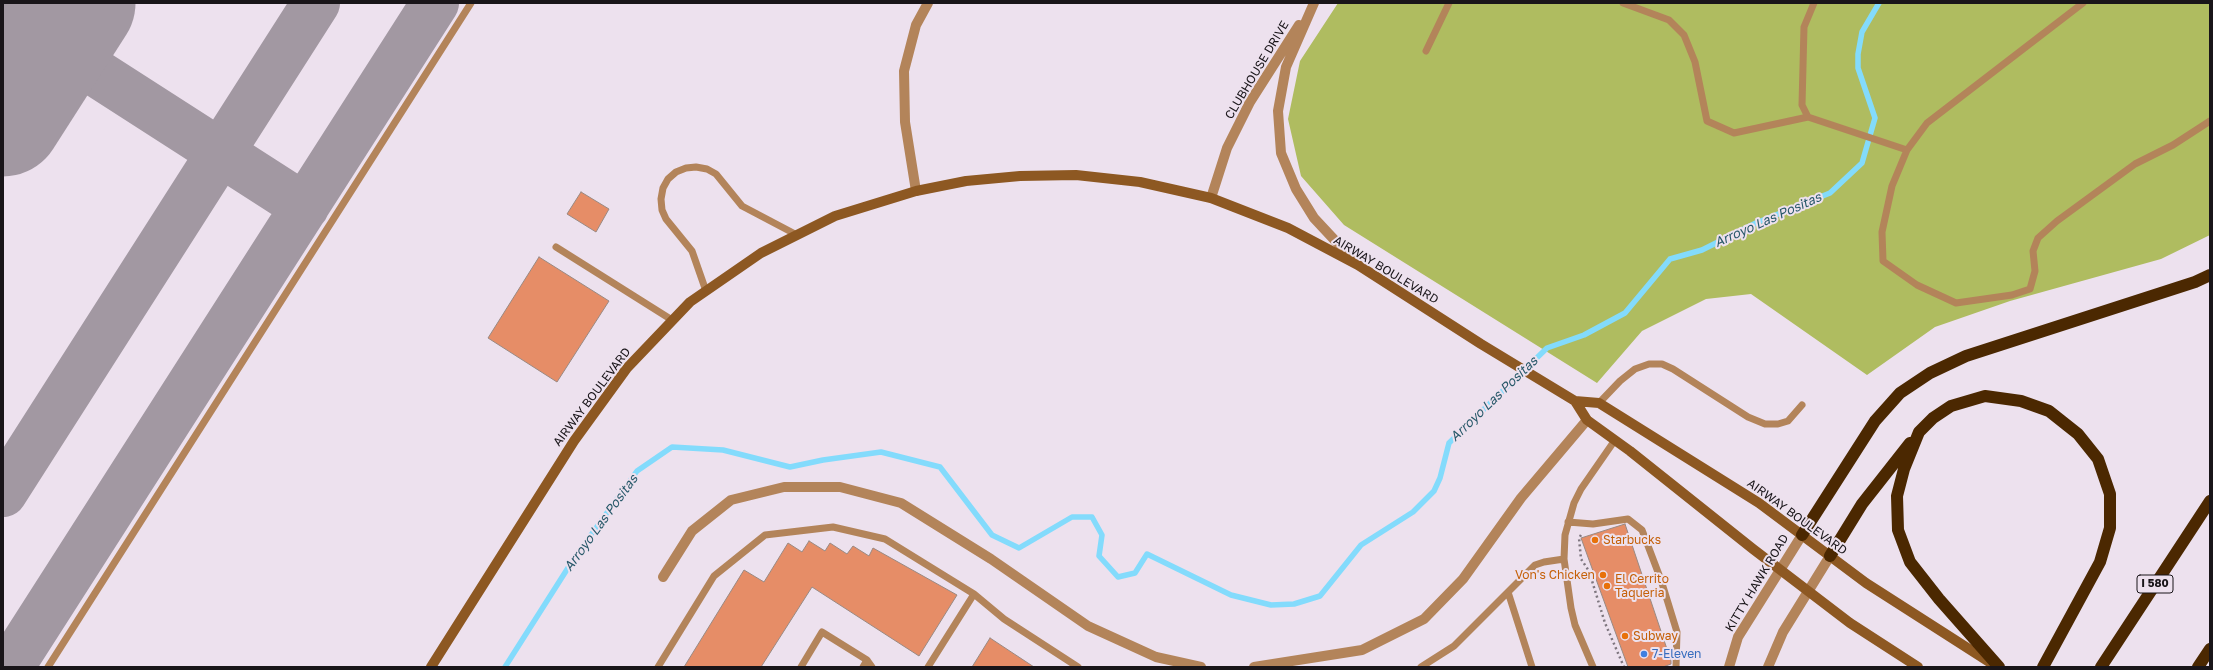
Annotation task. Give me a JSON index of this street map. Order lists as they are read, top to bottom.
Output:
{
  "streets": {
    "highway": ["I 580"],
    "main road": ["AIRWAY BOULEVARD"],
    "street": ["CLUBHOUSE DRIVE", "KITTY HAWK ROAD"]
  },
  "crossings": [
    ["CLUBHOUSE DRIVE", "AIRWAY BOULEVARD"],
    ["AIRWAY BOULEVARD", "KITTY HAWK ROAD"]
  ],
  "water": ["Arroyo Las Positas"],
  "places": [
    "Starbucks",
    "Von's Chicken",
    "El Cerrito Taqueria",
    "Subway",
    "7-Eleven"
  ]
}
